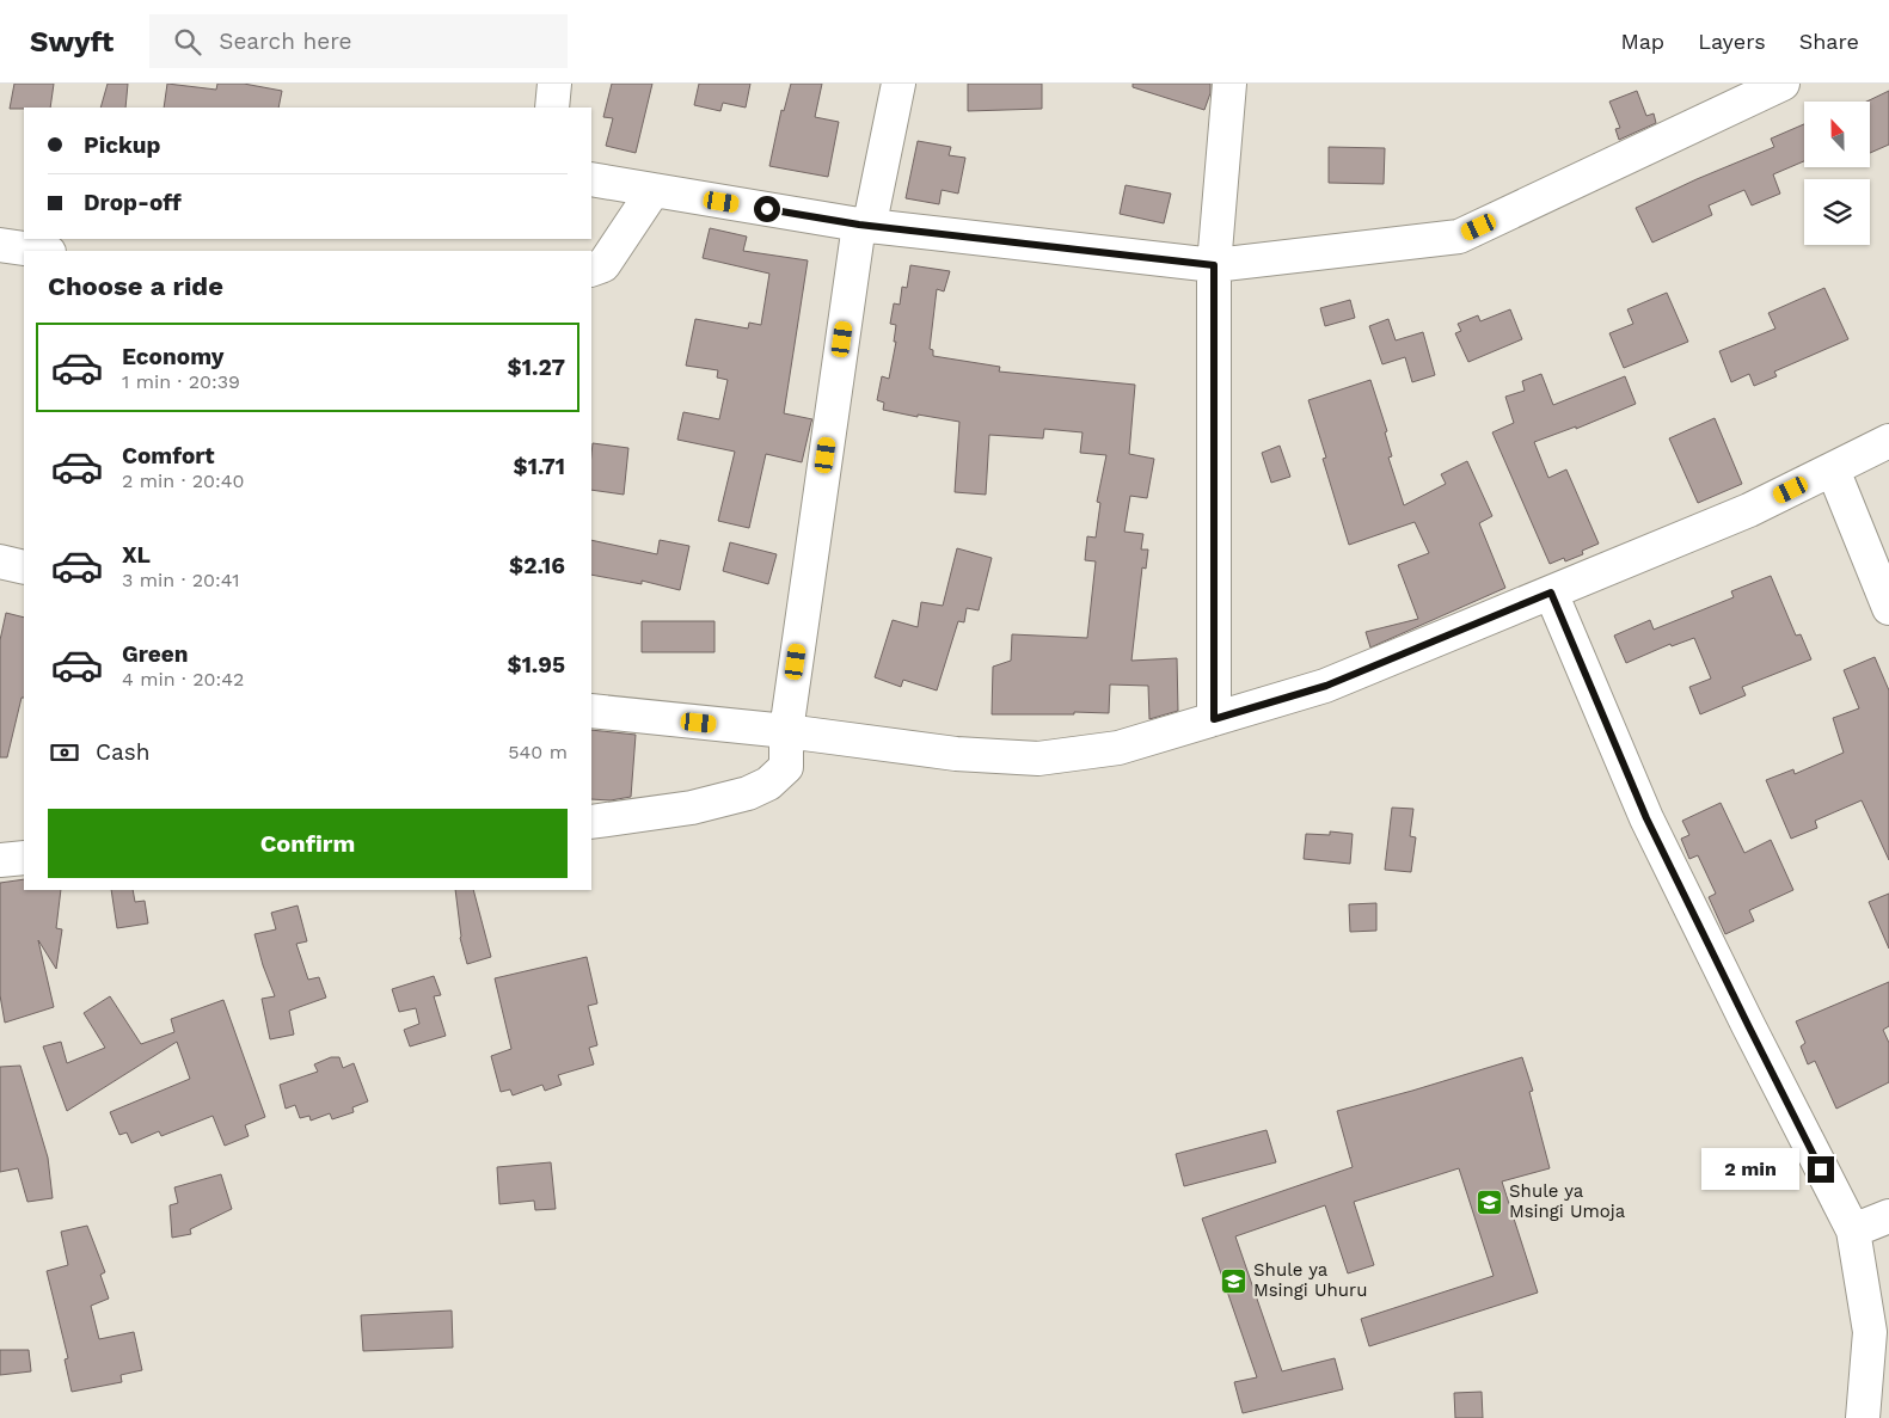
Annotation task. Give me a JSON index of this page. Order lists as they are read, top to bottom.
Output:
{
  "places": {
    "school or university": ["Shule ya Msingi Umoja", "Shule ya Msingi Uhuru"]
  },
  "north": "top",
  "page": {
    "header": "Swyft",
    "search": "Search here",
    "nav": ["Map", "Layers", "Share"],
    "banner": ["Pickup", "Drop-off"],
    "heading": "Choose a ride",
    "list": [
      {
        "name": "Economy",
        "note": "1 min · 20:39",
        "value": "$1.27"
      },
      {
        "name": "Comfort",
        "note": "2 min · 20:40",
        "value": "$1.71"
      },
      {
        "name": "XL",
        "note": "3 min · 20:41",
        "value": "$2.16"
      },
      {
        "name": "Green",
        "note": "4 min · 20:42",
        "value": "$1.95"
      }
    ],
    "pay": ["Cash", "540 m"],
    "buttons": "Confirm",
    "bubble": "2 min"
  }
}
